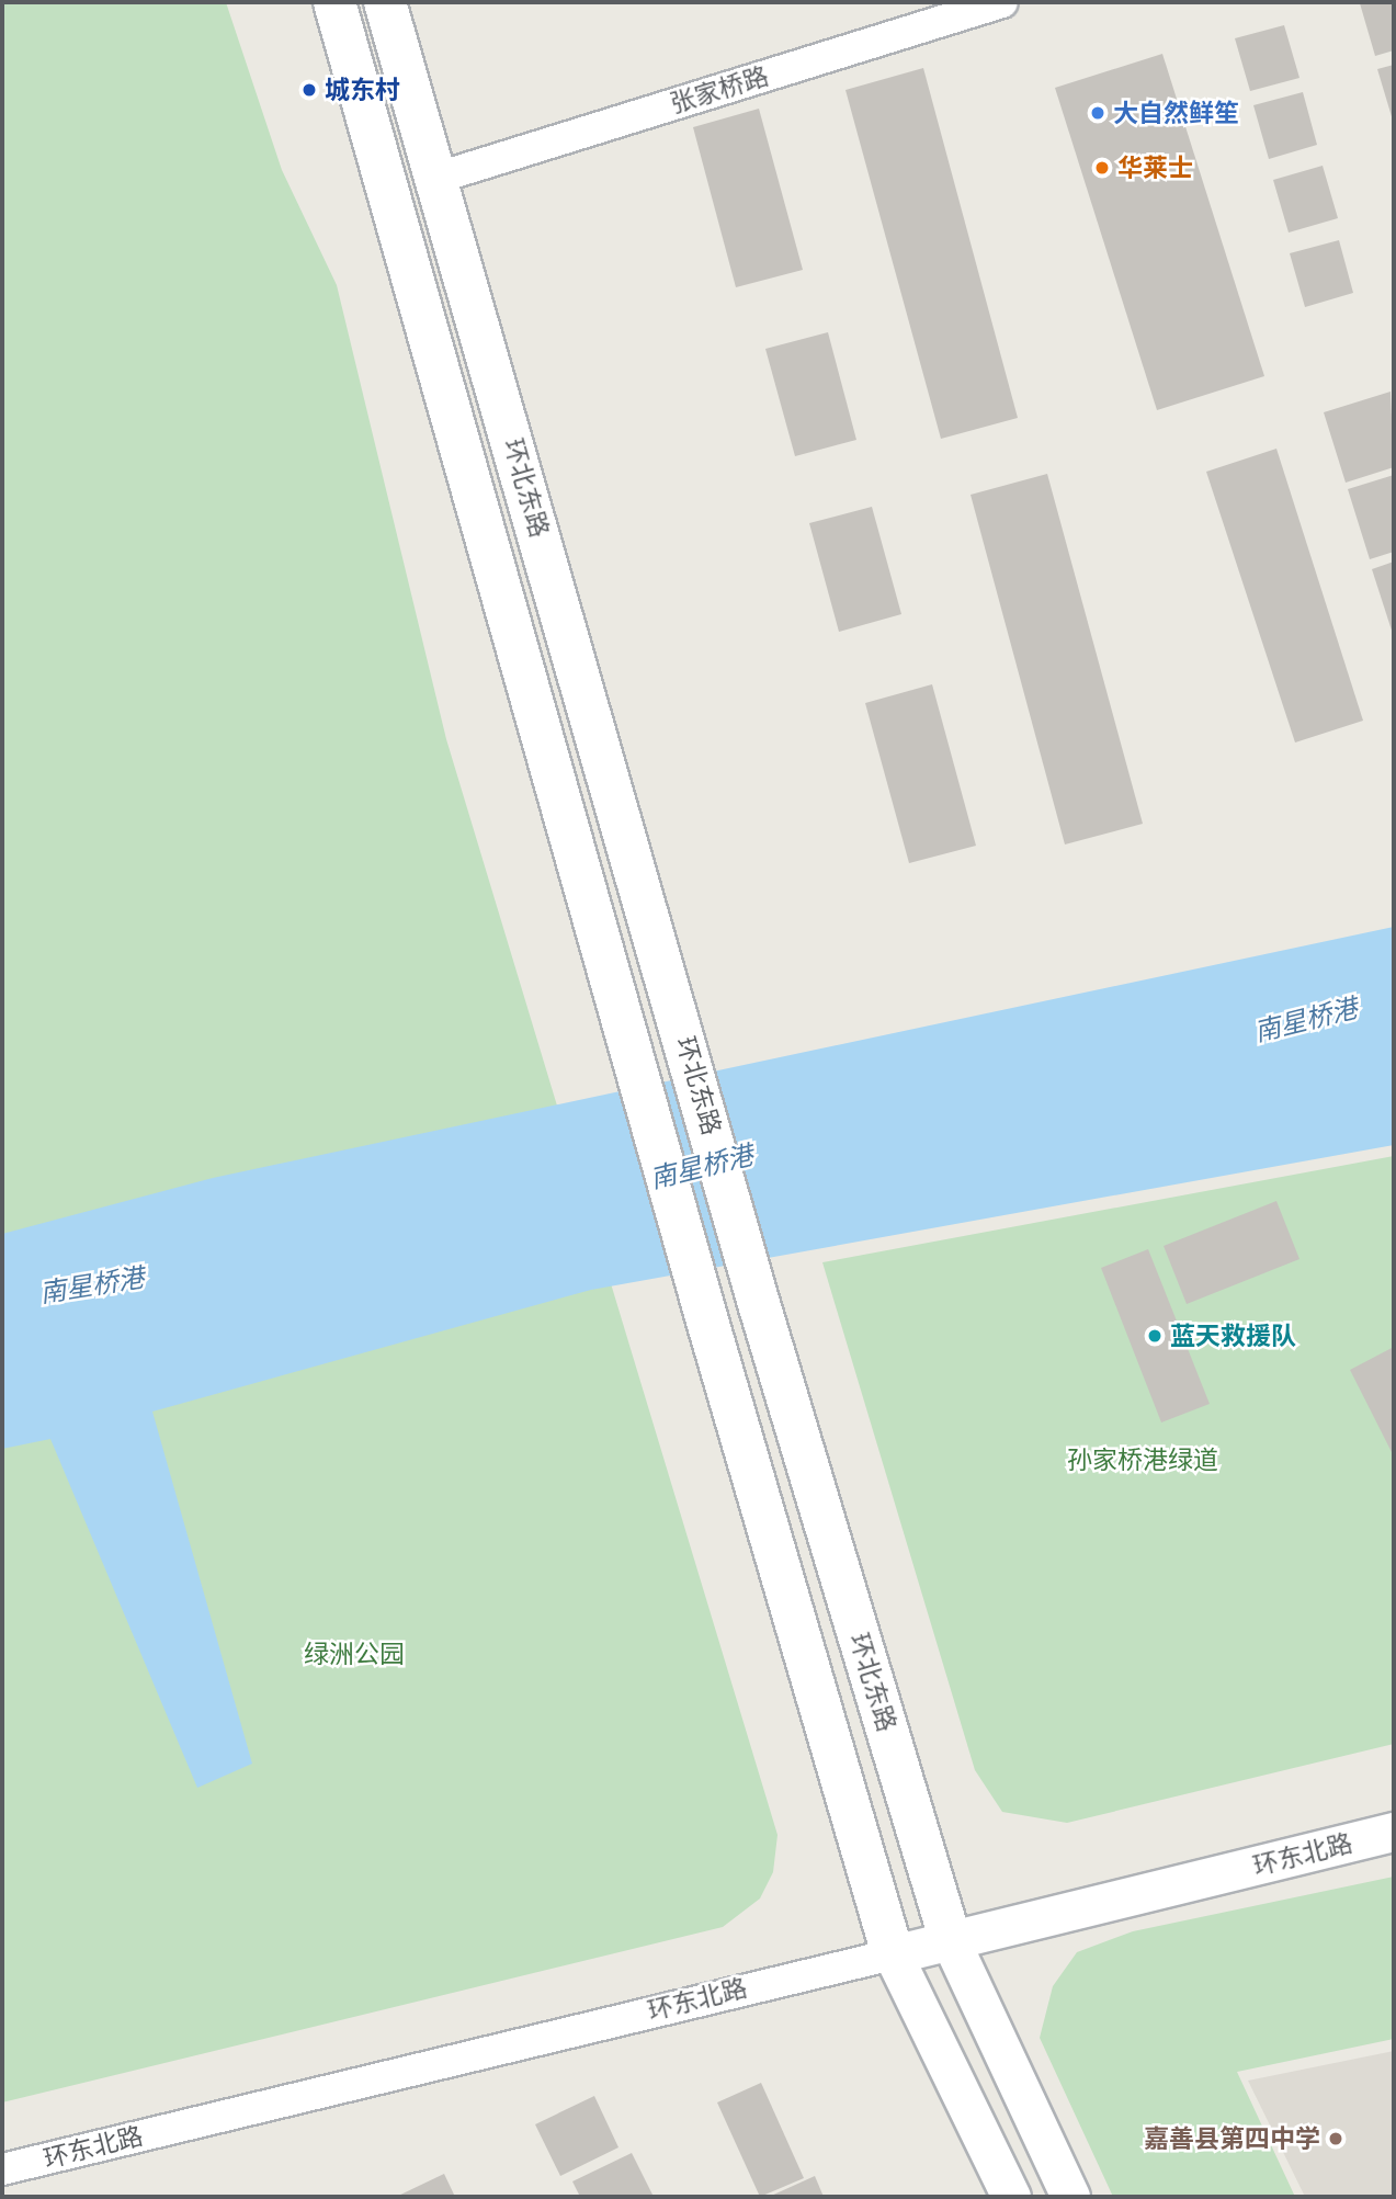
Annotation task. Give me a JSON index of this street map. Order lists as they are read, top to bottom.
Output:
{
  "streets": {
    "main road": ["环北东路"],
    "street": ["张家桥路", "环东北路"]
  },
  "crossings": [
    ["张家桥路", "环北东路"],
    ["环北东路", "环东北路"]
  ],
  "water": ["南星桥港"],
  "parks": ["孙家桥港绿道", "绿洲公园"],
  "places": [
    "城东村",
    "大自然鲜笙",
    "华莱士",
    "蓝天救援队",
    "嘉善县第四中学"
  ]
}
